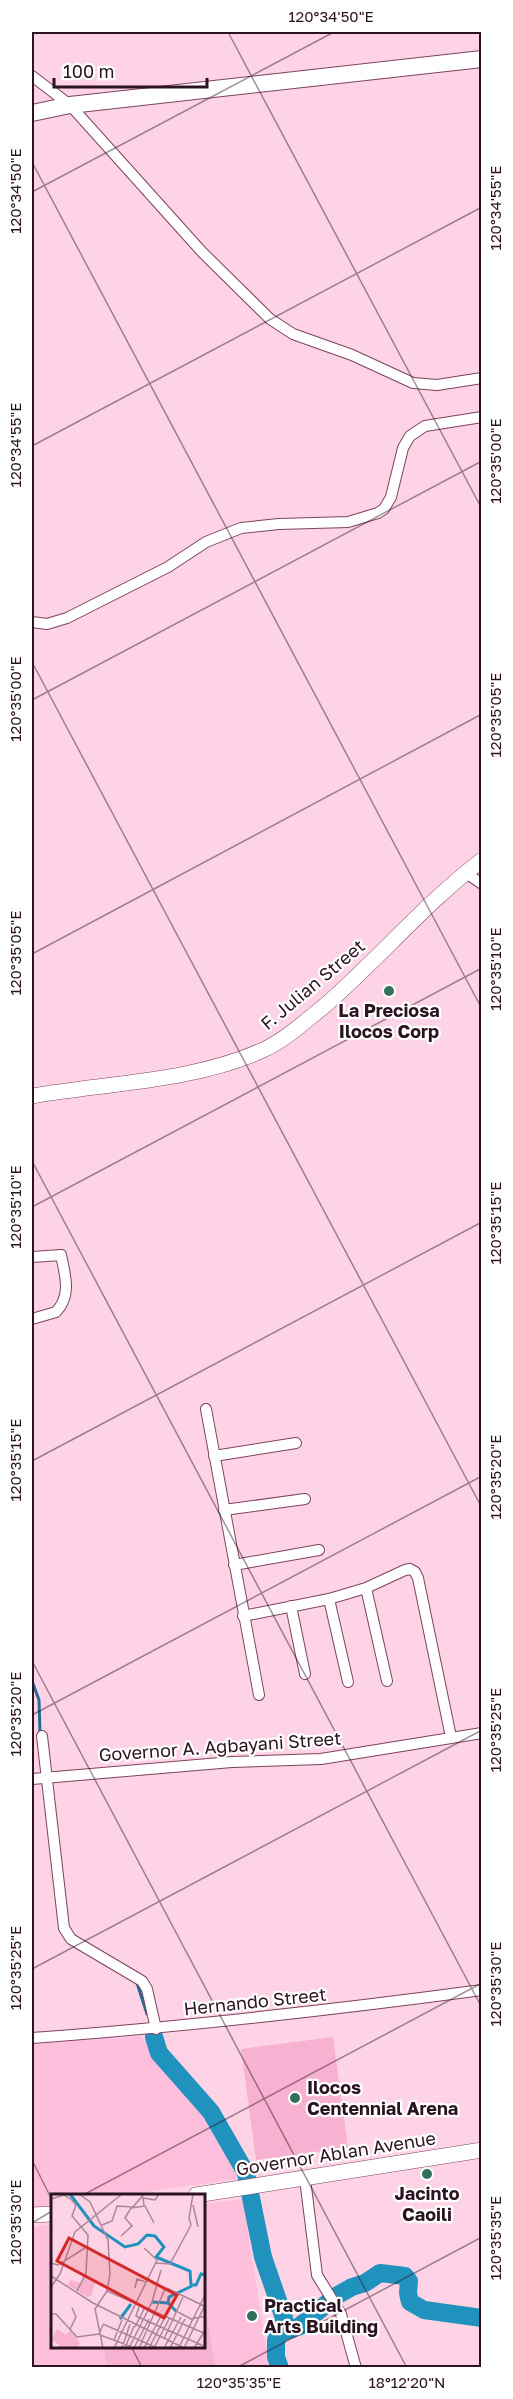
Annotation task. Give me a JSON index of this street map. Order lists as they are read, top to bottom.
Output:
{
  "streets": {
    "street": [
      "F. Julian Street",
      "Governor A. Agbayani Street",
      "Hernando Street",
      "Governor Ablan Avenue"
    ]
  },
  "places": [
    "La Preciosa Ilocos Corp",
    "Ilocos Centennial Arena",
    "Jacinto Caoili",
    "Practical Arts Building"
  ],
  "scale_bar": "100 m",
  "coordinates": [
    "120°34'50\"E",
    "120°34'55\"E",
    "120°35'00\"E",
    "120°35'05\"E",
    "120°35'10\"E",
    "120°35'15\"E",
    "120°35'20\"E",
    "120°35'25\"E",
    "120°35'30\"E",
    "120°35'35\"E",
    "18°12'20\"N"
  ]
}
